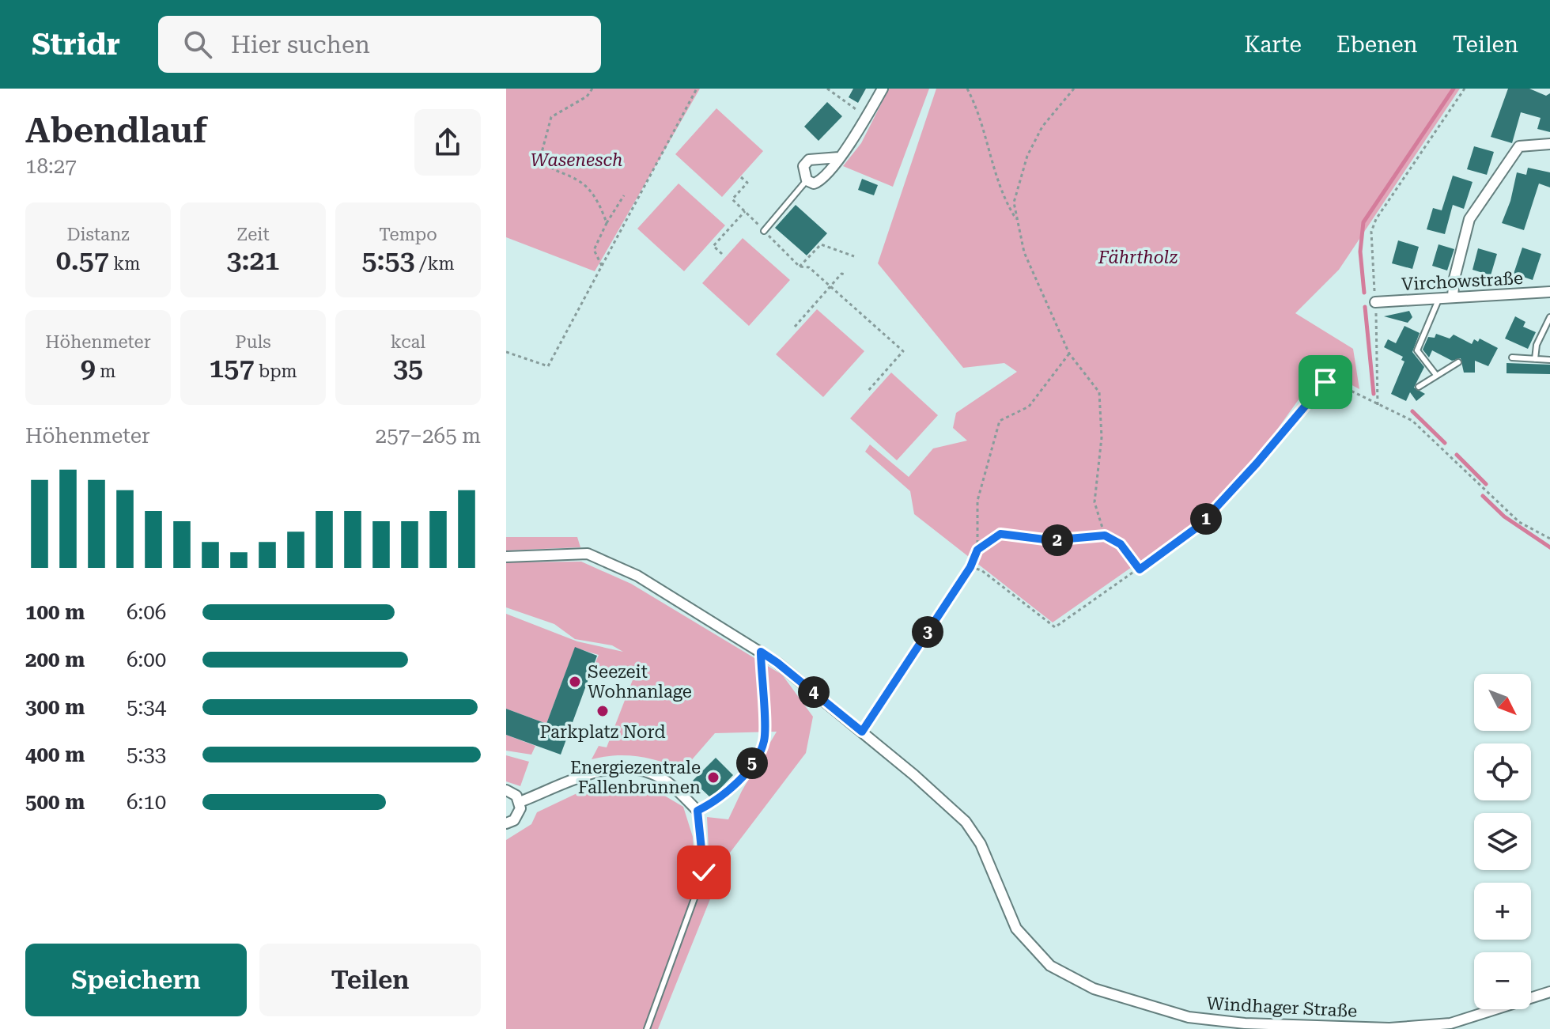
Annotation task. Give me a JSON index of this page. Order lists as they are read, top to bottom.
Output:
{
  "streets": {
    "street": ["Virchowstraße", "Windhager Straße"]
  },
  "parks": ["Wasenesch", "Fährtholz"],
  "places": ["Seezeit Wohnanlage", "Parkplatz Nord", "Energiezentrale Fallenbrunnen"],
  "north": "bottom right",
  "page": {
    "header": "Stridr",
    "search": "Hier suchen",
    "nav": ["Karte", "Ebenen", "Teilen"],
    "heading": ["Abendlauf", "18:27"],
    "stats": [
      ["Distanz", "0.57 km"],
      ["Zeit", "3:21"],
      ["Tempo", "5:53 /km"],
      ["Höhenmeter", "9 m"],
      ["Puls", "157 bpm"],
      ["kcal", "35"]
    ],
    "chart": ["Höhenmeter", "257–265 m"],
    "pins": [
      "1",
      "2",
      "3",
      "4",
      "5"
    ],
    "list": [
      {
        "name": "100 m",
        "note": "6:06"
      },
      {
        "name": "200 m",
        "note": "6:00"
      },
      {
        "name": "300 m",
        "note": "5:34"
      },
      {
        "name": "400 m",
        "note": "5:33"
      },
      {
        "name": "500 m",
        "note": "6:10"
      }
    ],
    "map_buttons": ["+", "−"],
    "buttons": ["Speichern", "Teilen"]
  }
}
